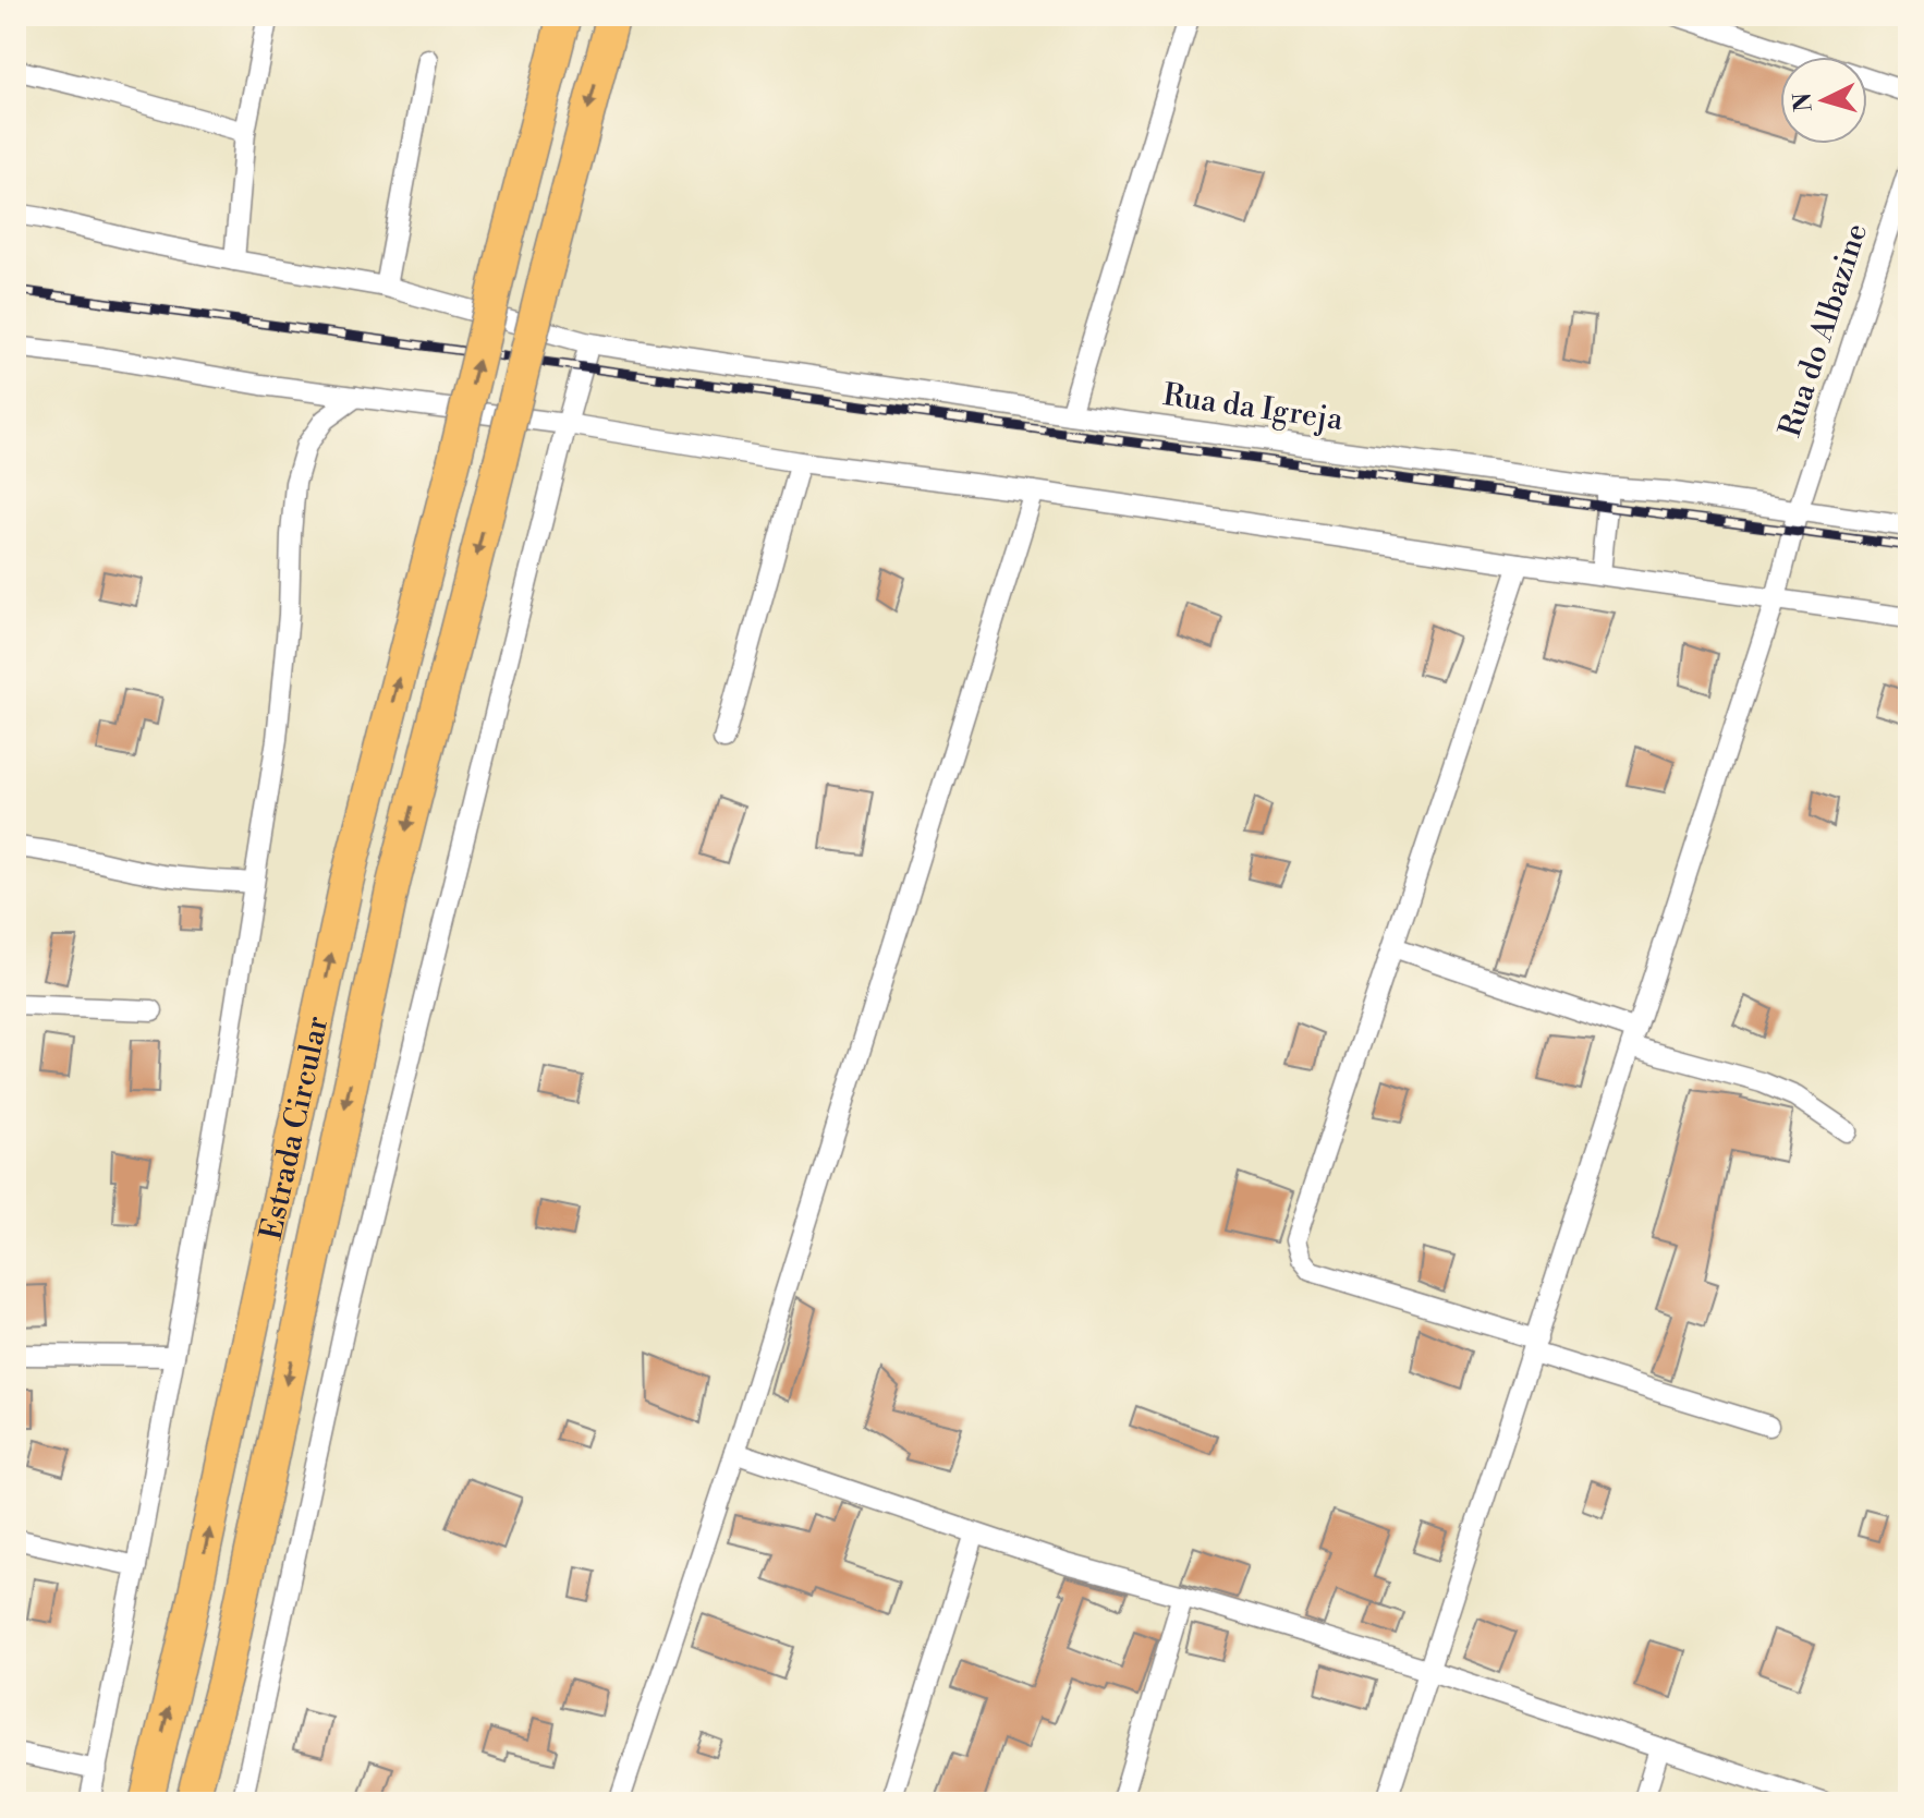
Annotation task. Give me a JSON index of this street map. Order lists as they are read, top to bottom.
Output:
{
  "streets": {
    "main road": ["Estrada Circular"],
    "street": ["Rua do Albazine", "Rua da Igreja"]
  },
  "crossings": [
    ["Rua do Albazine", "Rua da Igreja"]
  ],
  "north": "left"
}
